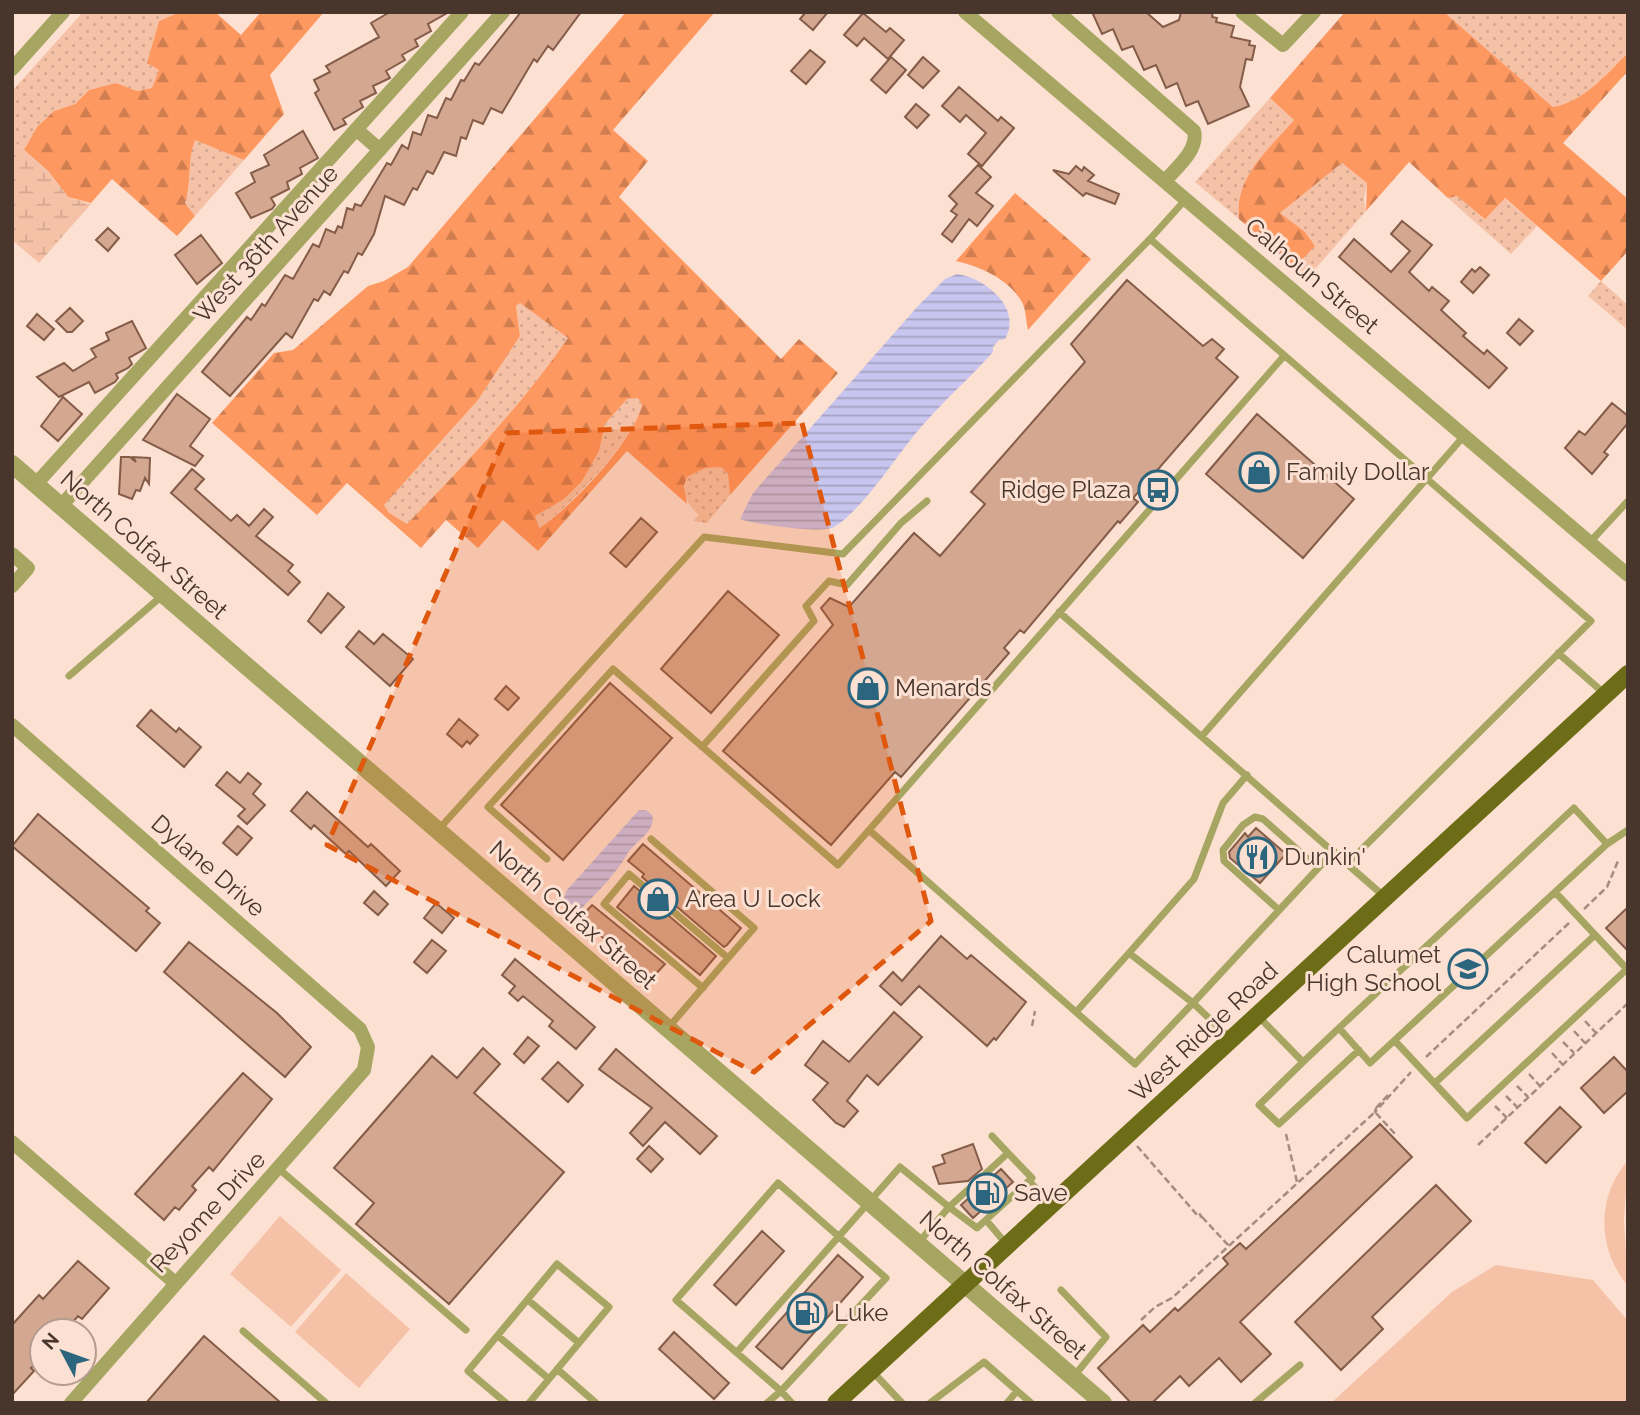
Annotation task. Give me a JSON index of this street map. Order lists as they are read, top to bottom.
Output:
{
  "streets": {
    "main road": ["West Ridge Road"],
    "street": [
      "West 36th Avenue",
      "Calhoun Street",
      "North Colfax Street",
      "Dylane Drive",
      "Reyome Drive"
    ]
  },
  "crossings": [
    ["West 36th Avenue", "North Colfax Street"],
    ["North Colfax Street", "West Ridge Road"],
    ["Dylane Drive", "Reyome Drive"]
  ],
  "places": {
    "shop": ["Family Dollar", "Menards", "Area U Lock"],
    "bus stop": ["Ridge Plaza"],
    "restaurant": ["Dunkin'"],
    "school or university": ["Calumet High School"],
    "fuel station": ["Save", "Luke"]
  },
  "north": "top left"
}
